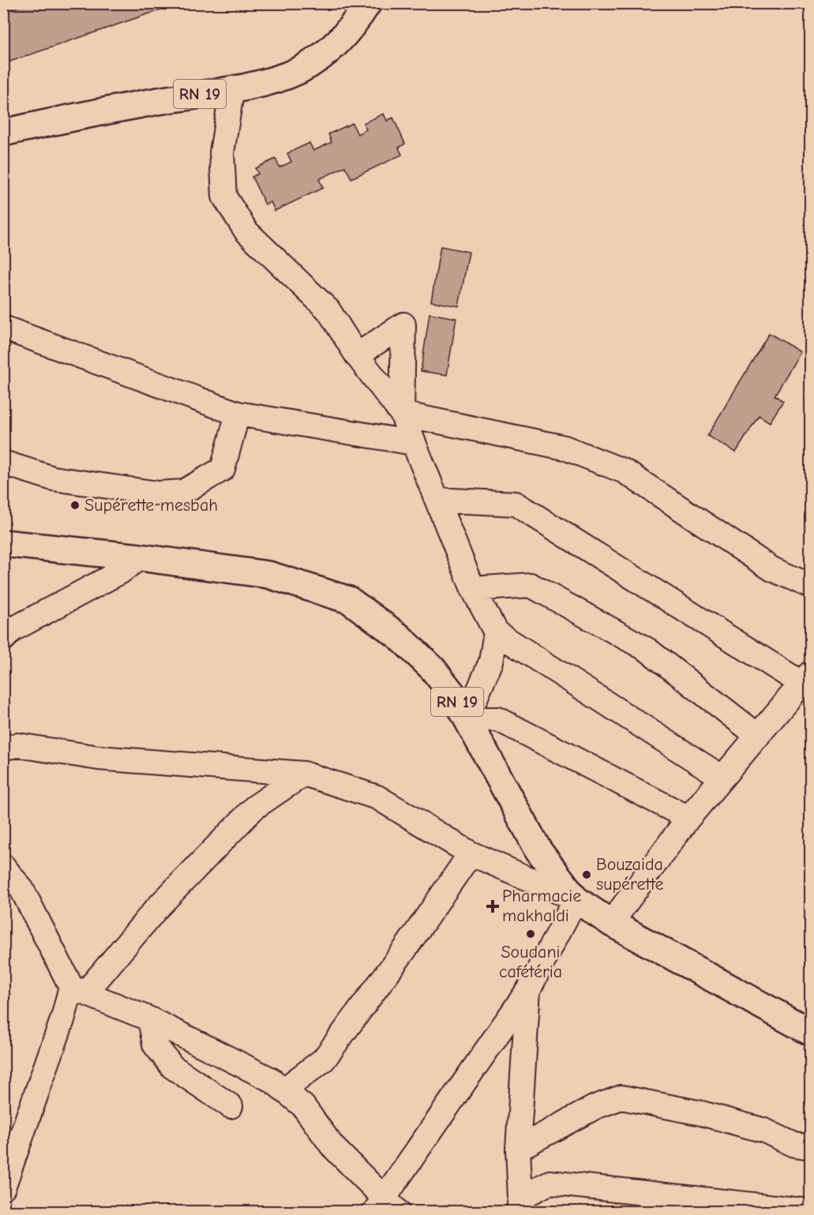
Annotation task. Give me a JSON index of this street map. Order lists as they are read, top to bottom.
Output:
{
  "streets": {
    "main road": ["RN 19"]
  },
  "places": {
    "other": ["Supérette mesbah", "Bouzaida supérette", "Soudani cafétéria"],
    "health": ["Pharmacie makhaldi"]
  }
}
